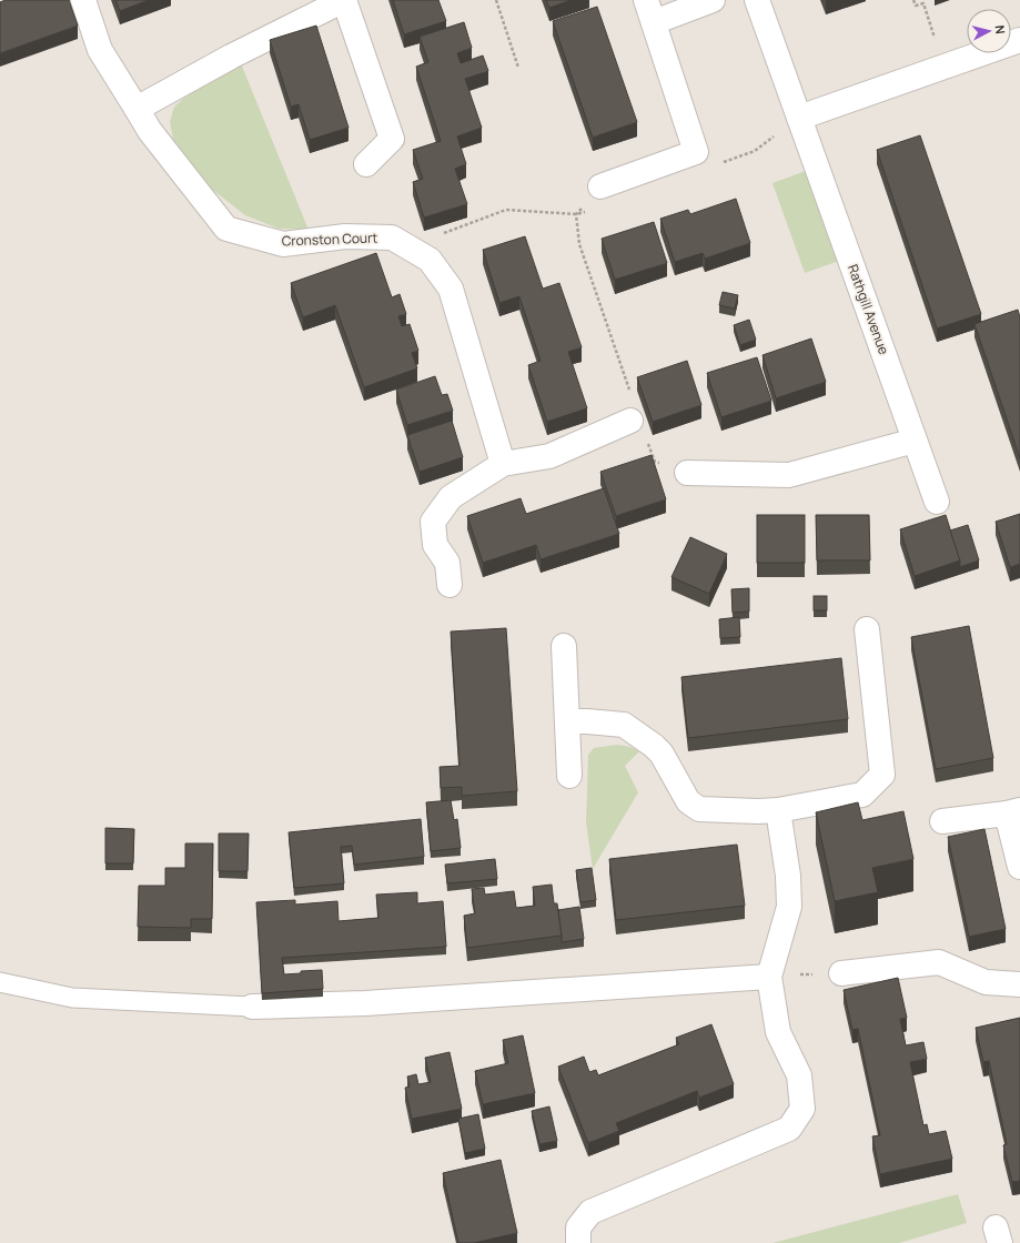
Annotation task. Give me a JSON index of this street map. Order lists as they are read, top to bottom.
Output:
{
  "streets": {
    "street": ["Cronston Court", "Rathgill Avenue"]
  },
  "north": "right"
}
